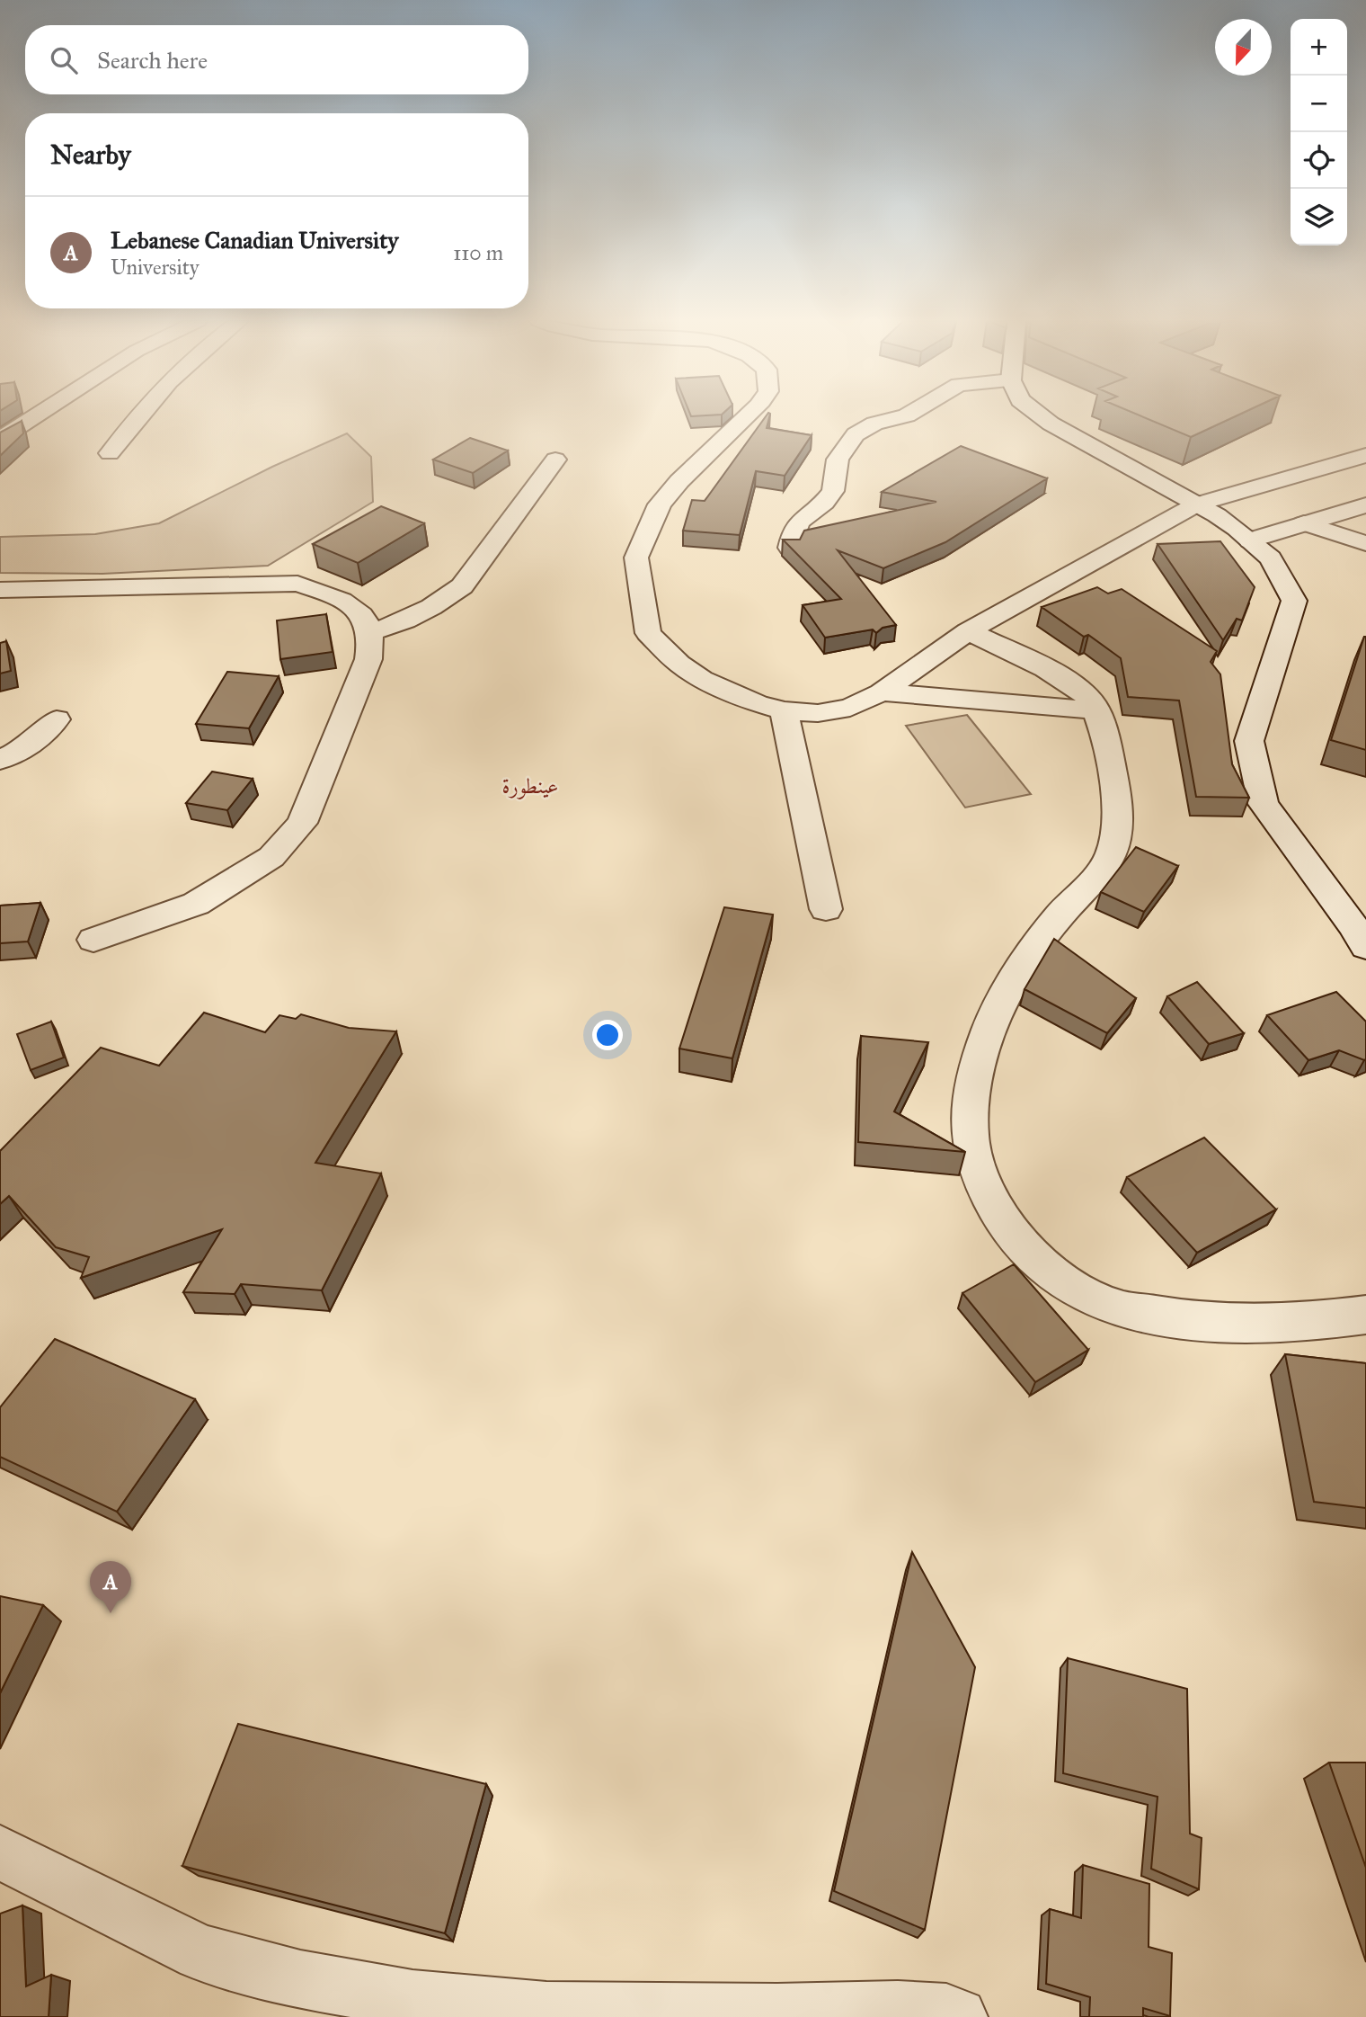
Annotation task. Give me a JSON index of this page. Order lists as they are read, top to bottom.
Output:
{
  "districts": ["عينطورة"],
  "north": "bottom",
  "page": {
    "map_buttons": ["+", "−"],
    "search": "Search here",
    "heading": "Nearby",
    "list": [
      {
        "mark": "A",
        "name": "Lebanese Canadian University",
        "note": "University",
        "value": "110 m"
      }
    ],
    "pins": "A"
  }
}
